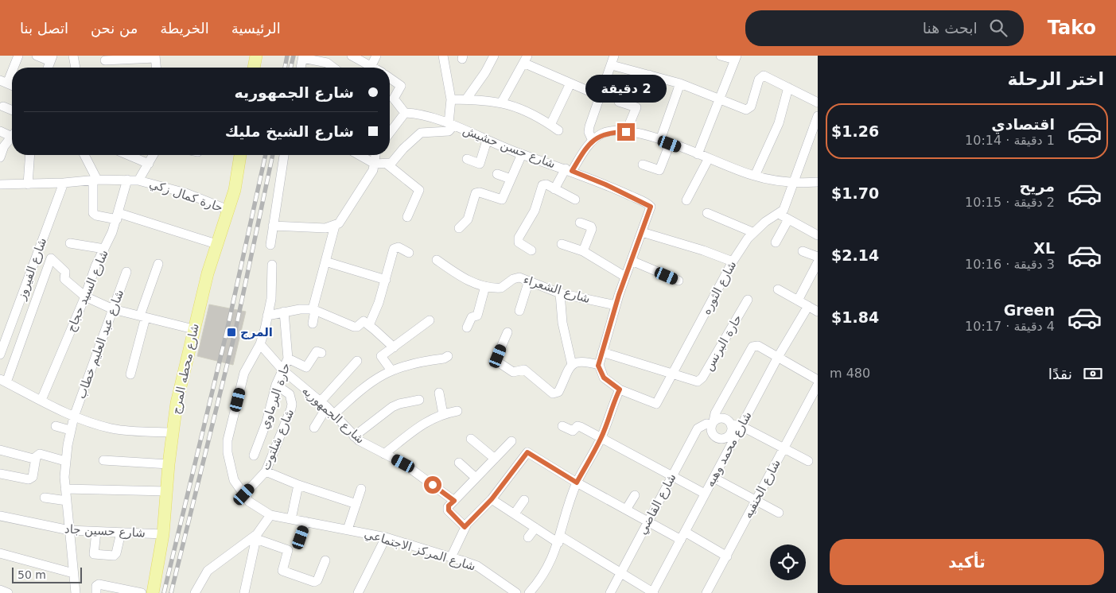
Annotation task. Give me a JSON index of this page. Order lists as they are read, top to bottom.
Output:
{
  "streets": {
    "main road": ["شارع محطه المرج"],
    "street": [
      "شارع حسن حشيش",
      "حارة كمال زكي",
      "شارع الفيروز",
      "شارع الثوره",
      "شارع الشعراء",
      "شارع السيد حجاج",
      "حارة البرنس",
      "شارع عبد العليم خطاب",
      "حارة البرماوي",
      "شارع الجمهوريه",
      "شارع شلتوت",
      "شارع محمد وهبه",
      "شارع الحنفيه",
      "شارع القاضي",
      "شارع حسين جاد",
      "شارع المركز الاجتماعي"
    ]
  },
  "crossings": [
    ["حارة كمال زكي", "شارع الفيروز"],
    ["حارة كمال زكي", "شارع السيد حجاج"],
    ["حارة كمال زكي", "شارع محطه المرج"],
    ["شارع الثوره", "حارة البرنس"],
    ["شارع عبد العليم خطاب", "شارع حسين جاد"],
    ["شارع محطه المرج", "شارع حسين جاد"],
    ["حارة البرماوي", "شارع الجمهوريه"],
    ["حارة البرماوي", "شارع شلتوت"],
    ["شارع محمد وهبه", "شارع القاضي"]
  ],
  "places": {
    "transit": ["المرج"]
  },
  "scale_bar": "50 m",
  "page": {
    "header": "Tako",
    "search": "ابحث هنا",
    "nav": [
      "الرئيسية",
      "الخريطة",
      "من نحن",
      "اتصل بنا"
    ],
    "heading": "اختر الرحلة",
    "banner": ["شارع الجمهوريه", "شارع الشيخ مليك"],
    "bubble": "2 دقيقة",
    "list": [
      {
        "name": "اقتصادي",
        "note": "1 دقيقة · 10:14",
        "value": "$1.26"
      },
      {
        "name": "مريح",
        "note": "2 دقيقة · 10:15",
        "value": "$1.70"
      },
      {
        "name": "XL",
        "note": "3 دقيقة · 10:16",
        "value": "$2.14"
      },
      {
        "name": "Green",
        "note": "4 دقيقة · 10:17",
        "value": "$1.84"
      }
    ],
    "pay": ["نقدًا", "480 m"],
    "buttons": "تأكيد",
    "scale": "50 m"
  }
}
